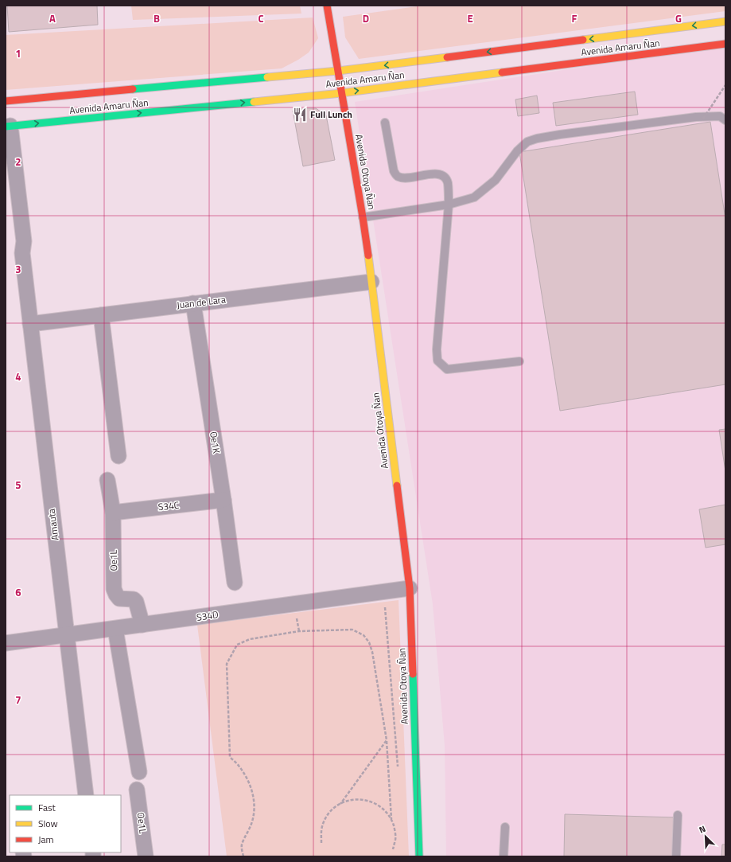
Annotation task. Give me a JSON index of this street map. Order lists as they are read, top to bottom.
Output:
{
  "streets": {
    "main road": ["Avenida Amaru Ñan", "Avenida Otoya Ñan"],
    "street": [
      "Juan de Lara",
      "Oe1K",
      "S34C",
      "Amauta",
      "Oe1L",
      "S34D"
    ]
  },
  "crossings": [
    ["Avenida Amaru Ñan", "Avenida Otoya Ñan"],
    ["Avenida Amaru Ñan", "Amauta"],
    ["Avenida Otoya Ñan", "Juan de Lara"],
    ["Avenida Otoya Ñan", "S34D"],
    ["Juan de Lara", "Oe1K"],
    ["Juan de Lara", "Amauta"],
    ["Oe1K", "S34C"],
    ["S34C", "Oe1L"],
    ["Amauta", "S34D"],
    ["Oe1L", "S34D"]
  ],
  "places": {
    "restaurant": ["Full Lunch"]
  },
  "legend": ["Fast", "Slow", "Jam"],
  "north": "top left",
  "grid": {
    "columns": [
      "A",
      "B",
      "C",
      "D",
      "E",
      "F",
      "G"
    ],
    "rows": [
      "1",
      "2",
      "3",
      "4",
      "5",
      "6",
      "7"
    ]
  }
}
